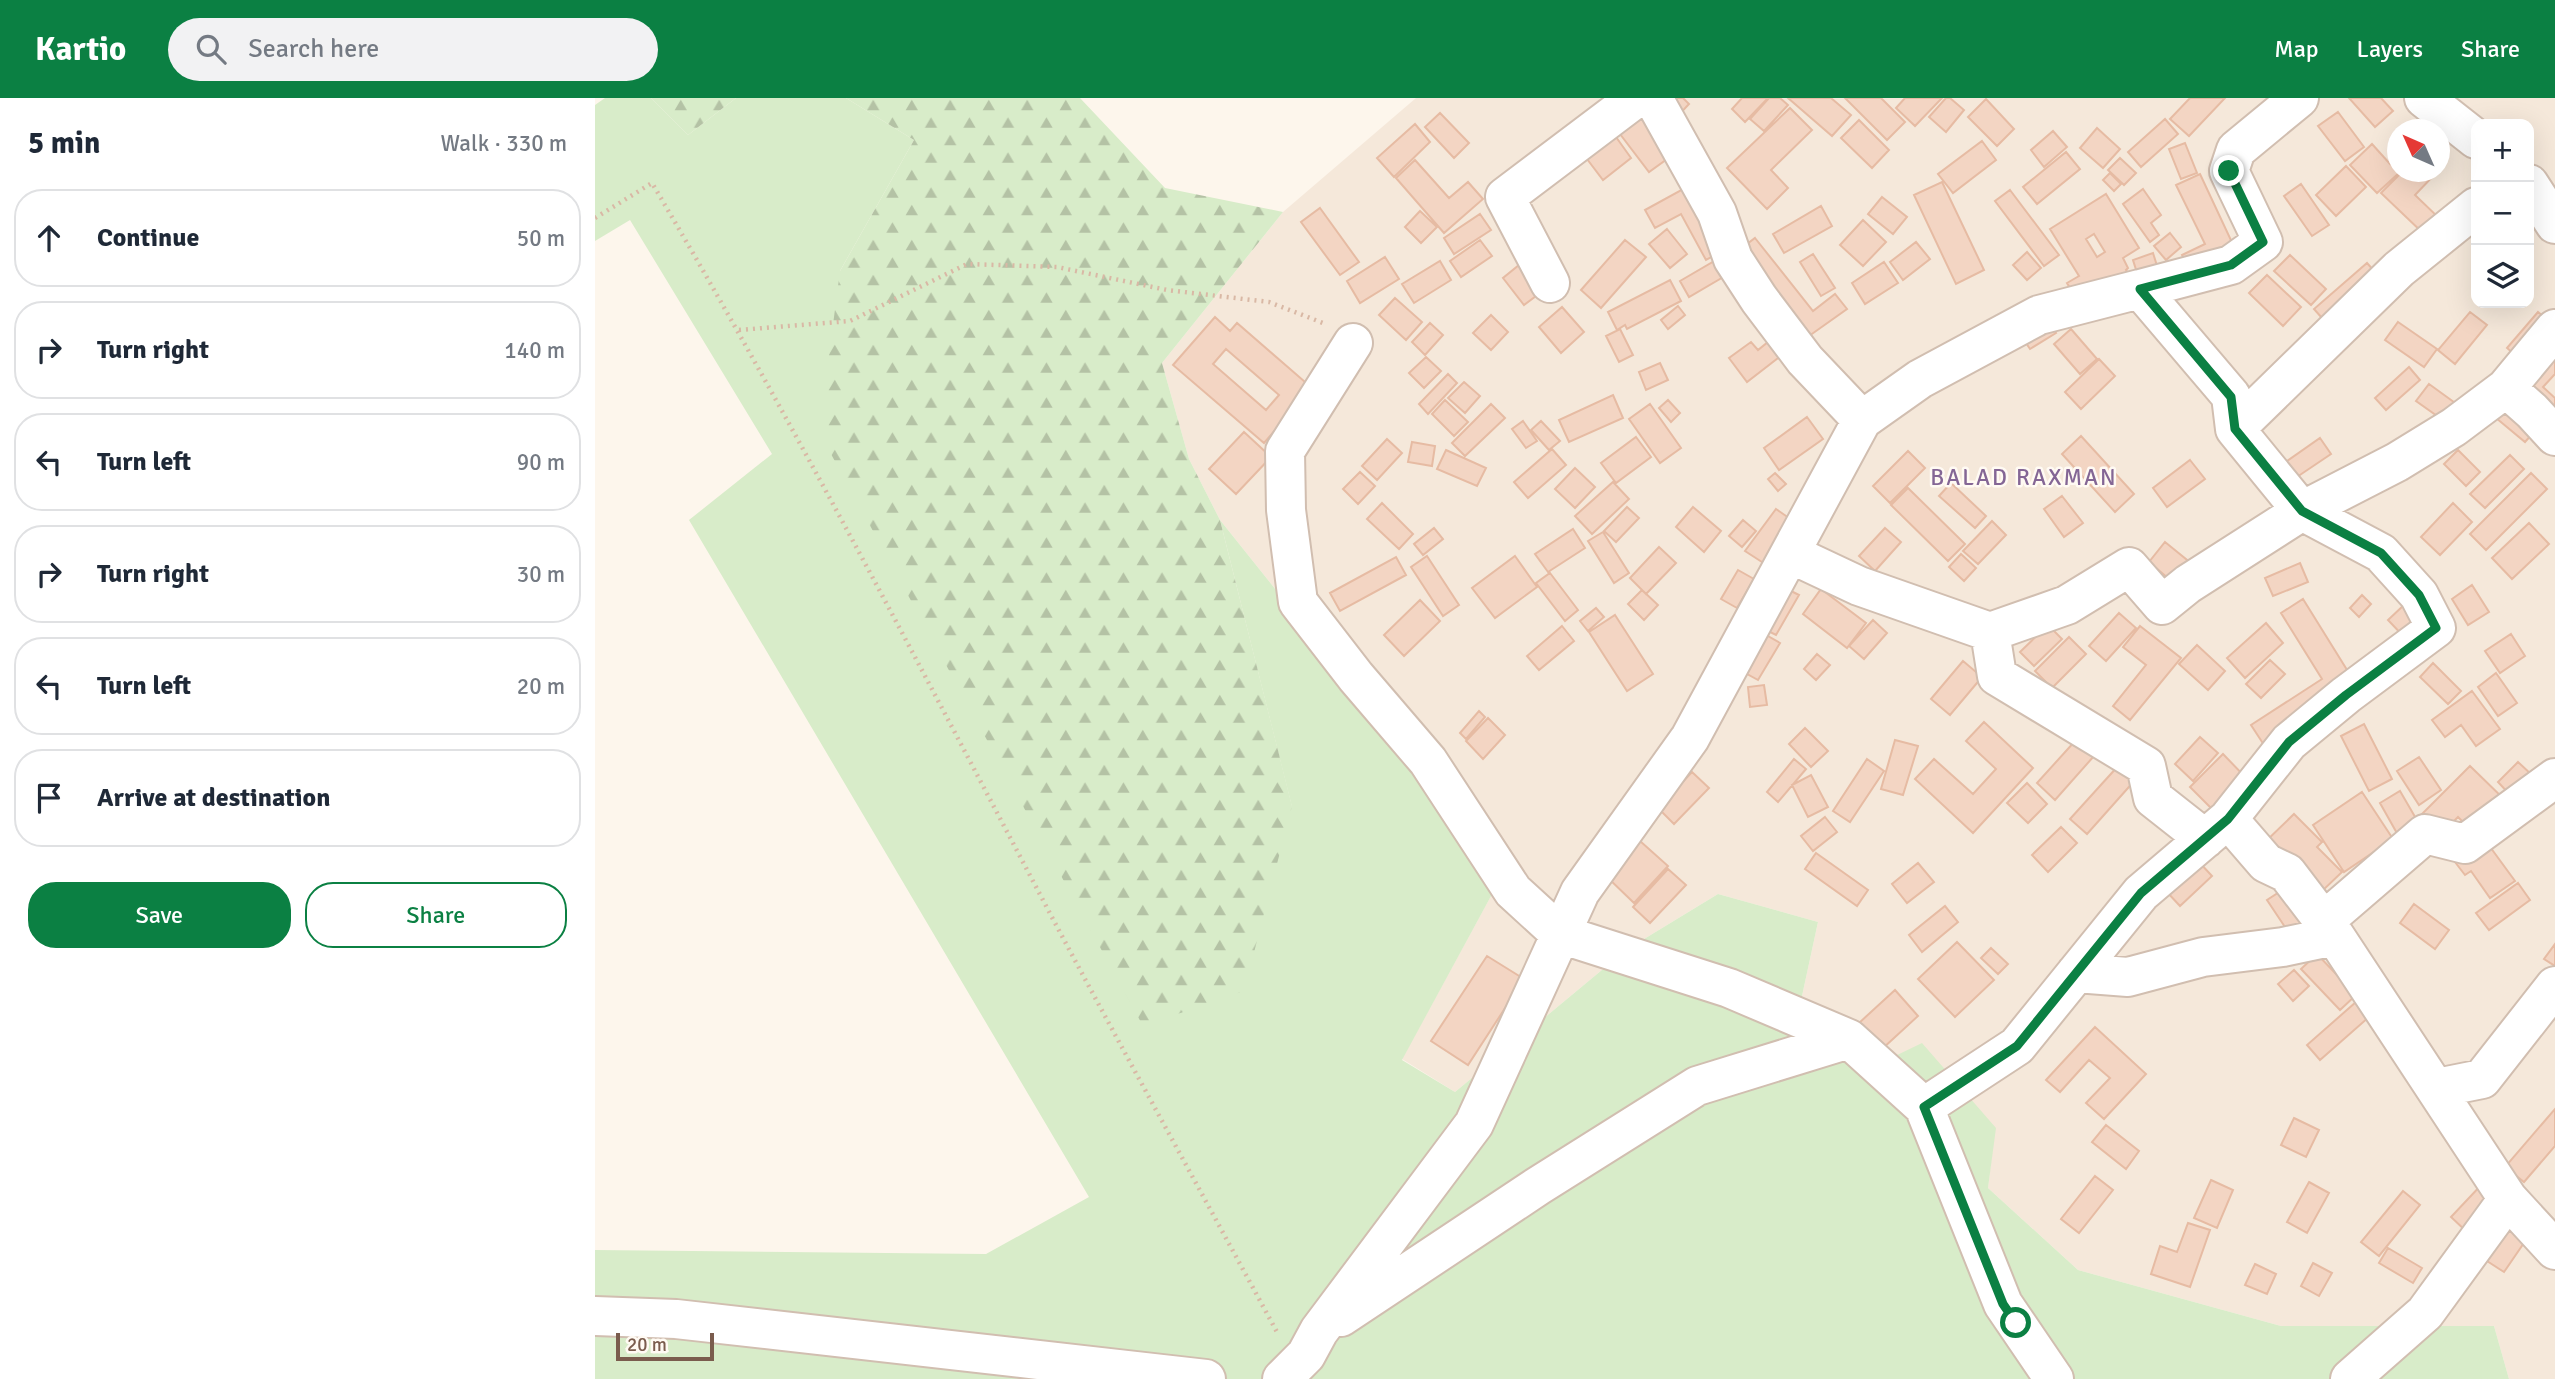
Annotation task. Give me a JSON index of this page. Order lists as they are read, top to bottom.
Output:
{
  "districts": ["BALAD RAXMAN"],
  "scale_bar": "20 m",
  "north": "top left",
  "page": {
    "header": "Kartio",
    "search": "Search here",
    "nav": ["Map", "Layers", "Share"],
    "heading": ["5 min", "Walk · 330 m"],
    "map_buttons": ["+", "−"],
    "list": [
      ["Continue", "50 m"],
      ["Turn right", "140 m"],
      ["Turn left", "90 m"],
      ["Turn right", "30 m"],
      ["Turn left", "20 m"],
      "Arrive at destination"
    ],
    "buttons": ["Save", "Share"],
    "scale": "20 m"
  }
}
